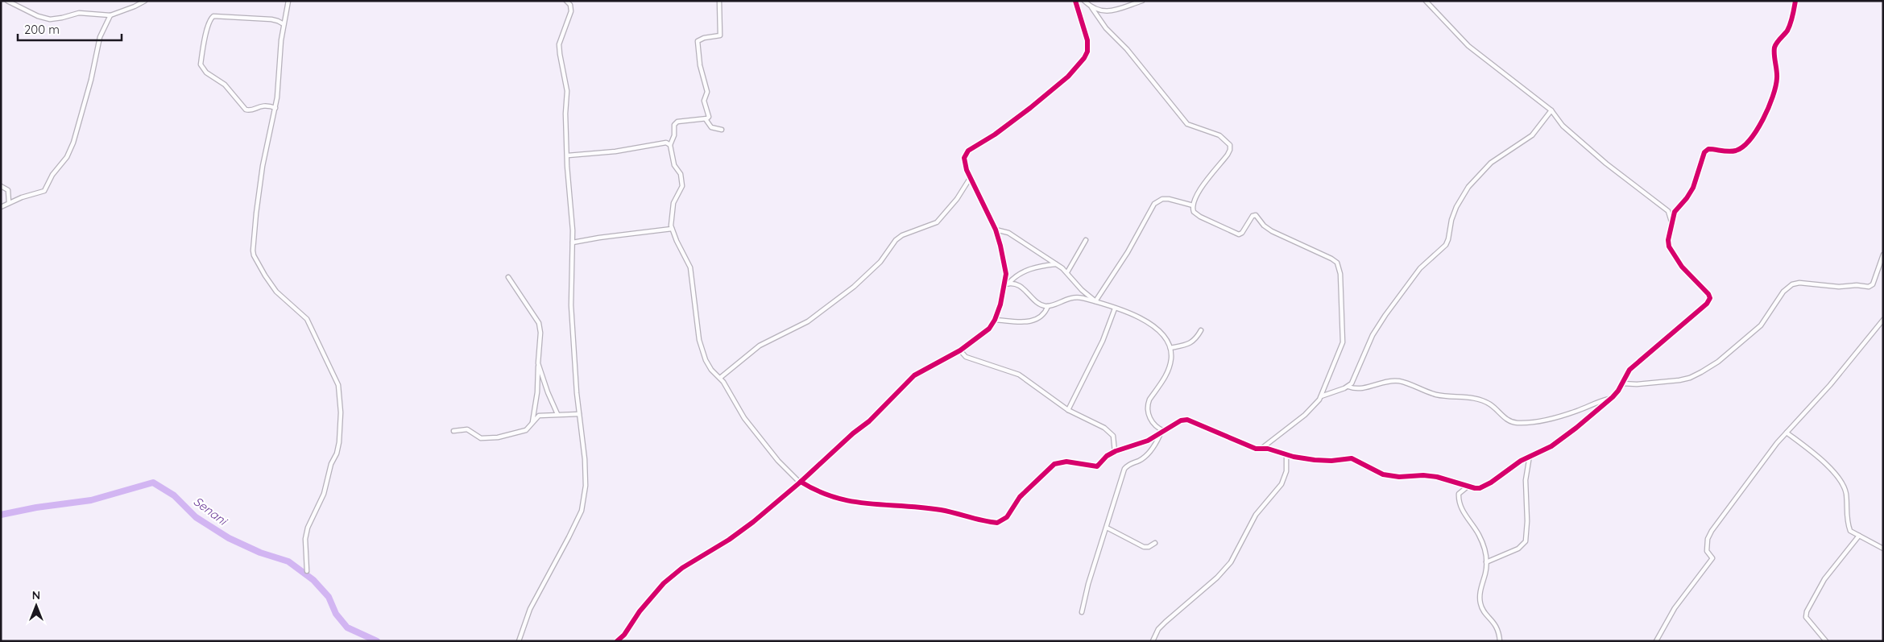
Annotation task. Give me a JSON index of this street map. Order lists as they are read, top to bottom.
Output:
{
  "water": ["Senani"],
  "scale_bar": "200 m",
  "north": "top"
}
